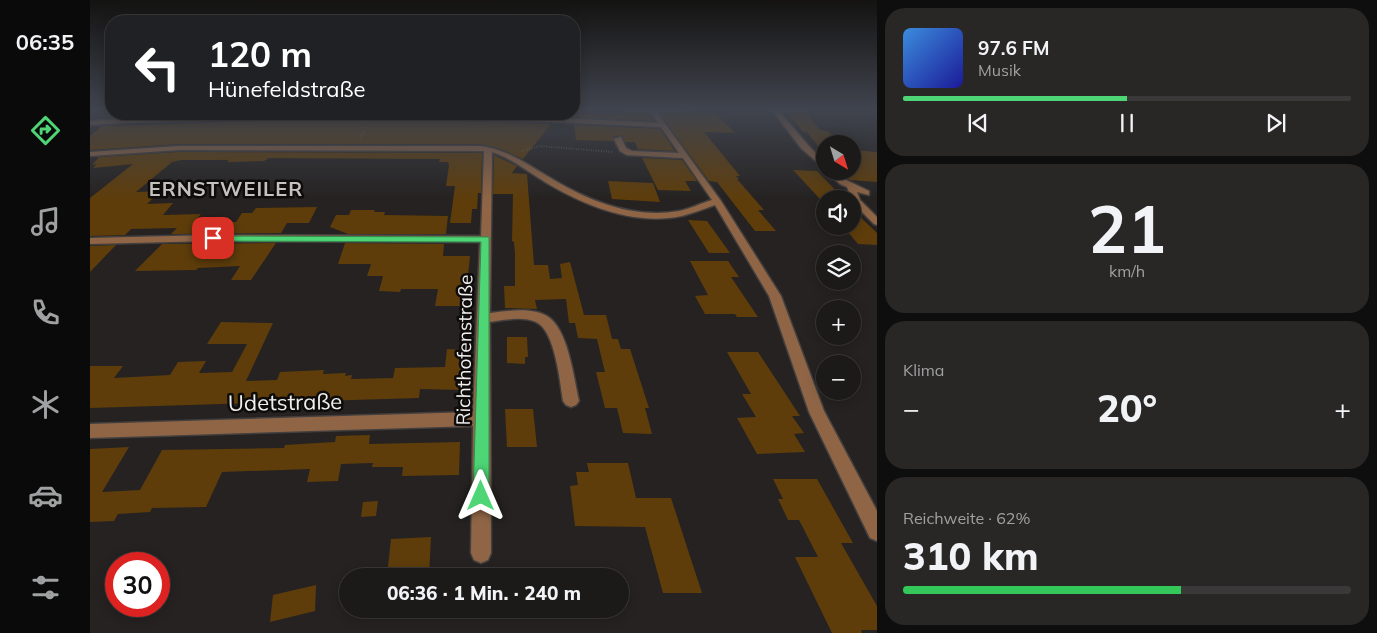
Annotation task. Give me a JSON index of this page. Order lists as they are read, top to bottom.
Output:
{
  "streets": {
    "street": ["Richthofenstraße", "Udetstraße"]
  },
  "crossings": [
    ["Richthofenstraße", "Udetstraße"]
  ],
  "districts": ["ERNSTWEILER"],
  "north": "bottom right",
  "page": {
    "tabs": "06:35",
    "turn": ["120 m", "Hünefeldstraße"],
    "song": ["97.6 FM", "Musik"],
    "map_buttons": ["+", "−"],
    "tile": [
      ["21", "km/h"],
      "Klima",
      ["Reichweite · 62%", "310 km"]
    ],
    "heat": ["−", "20°", "+"],
    "limit": "30",
    "trip": "06:36 · 1 Min. · 240 m"
  }
}
